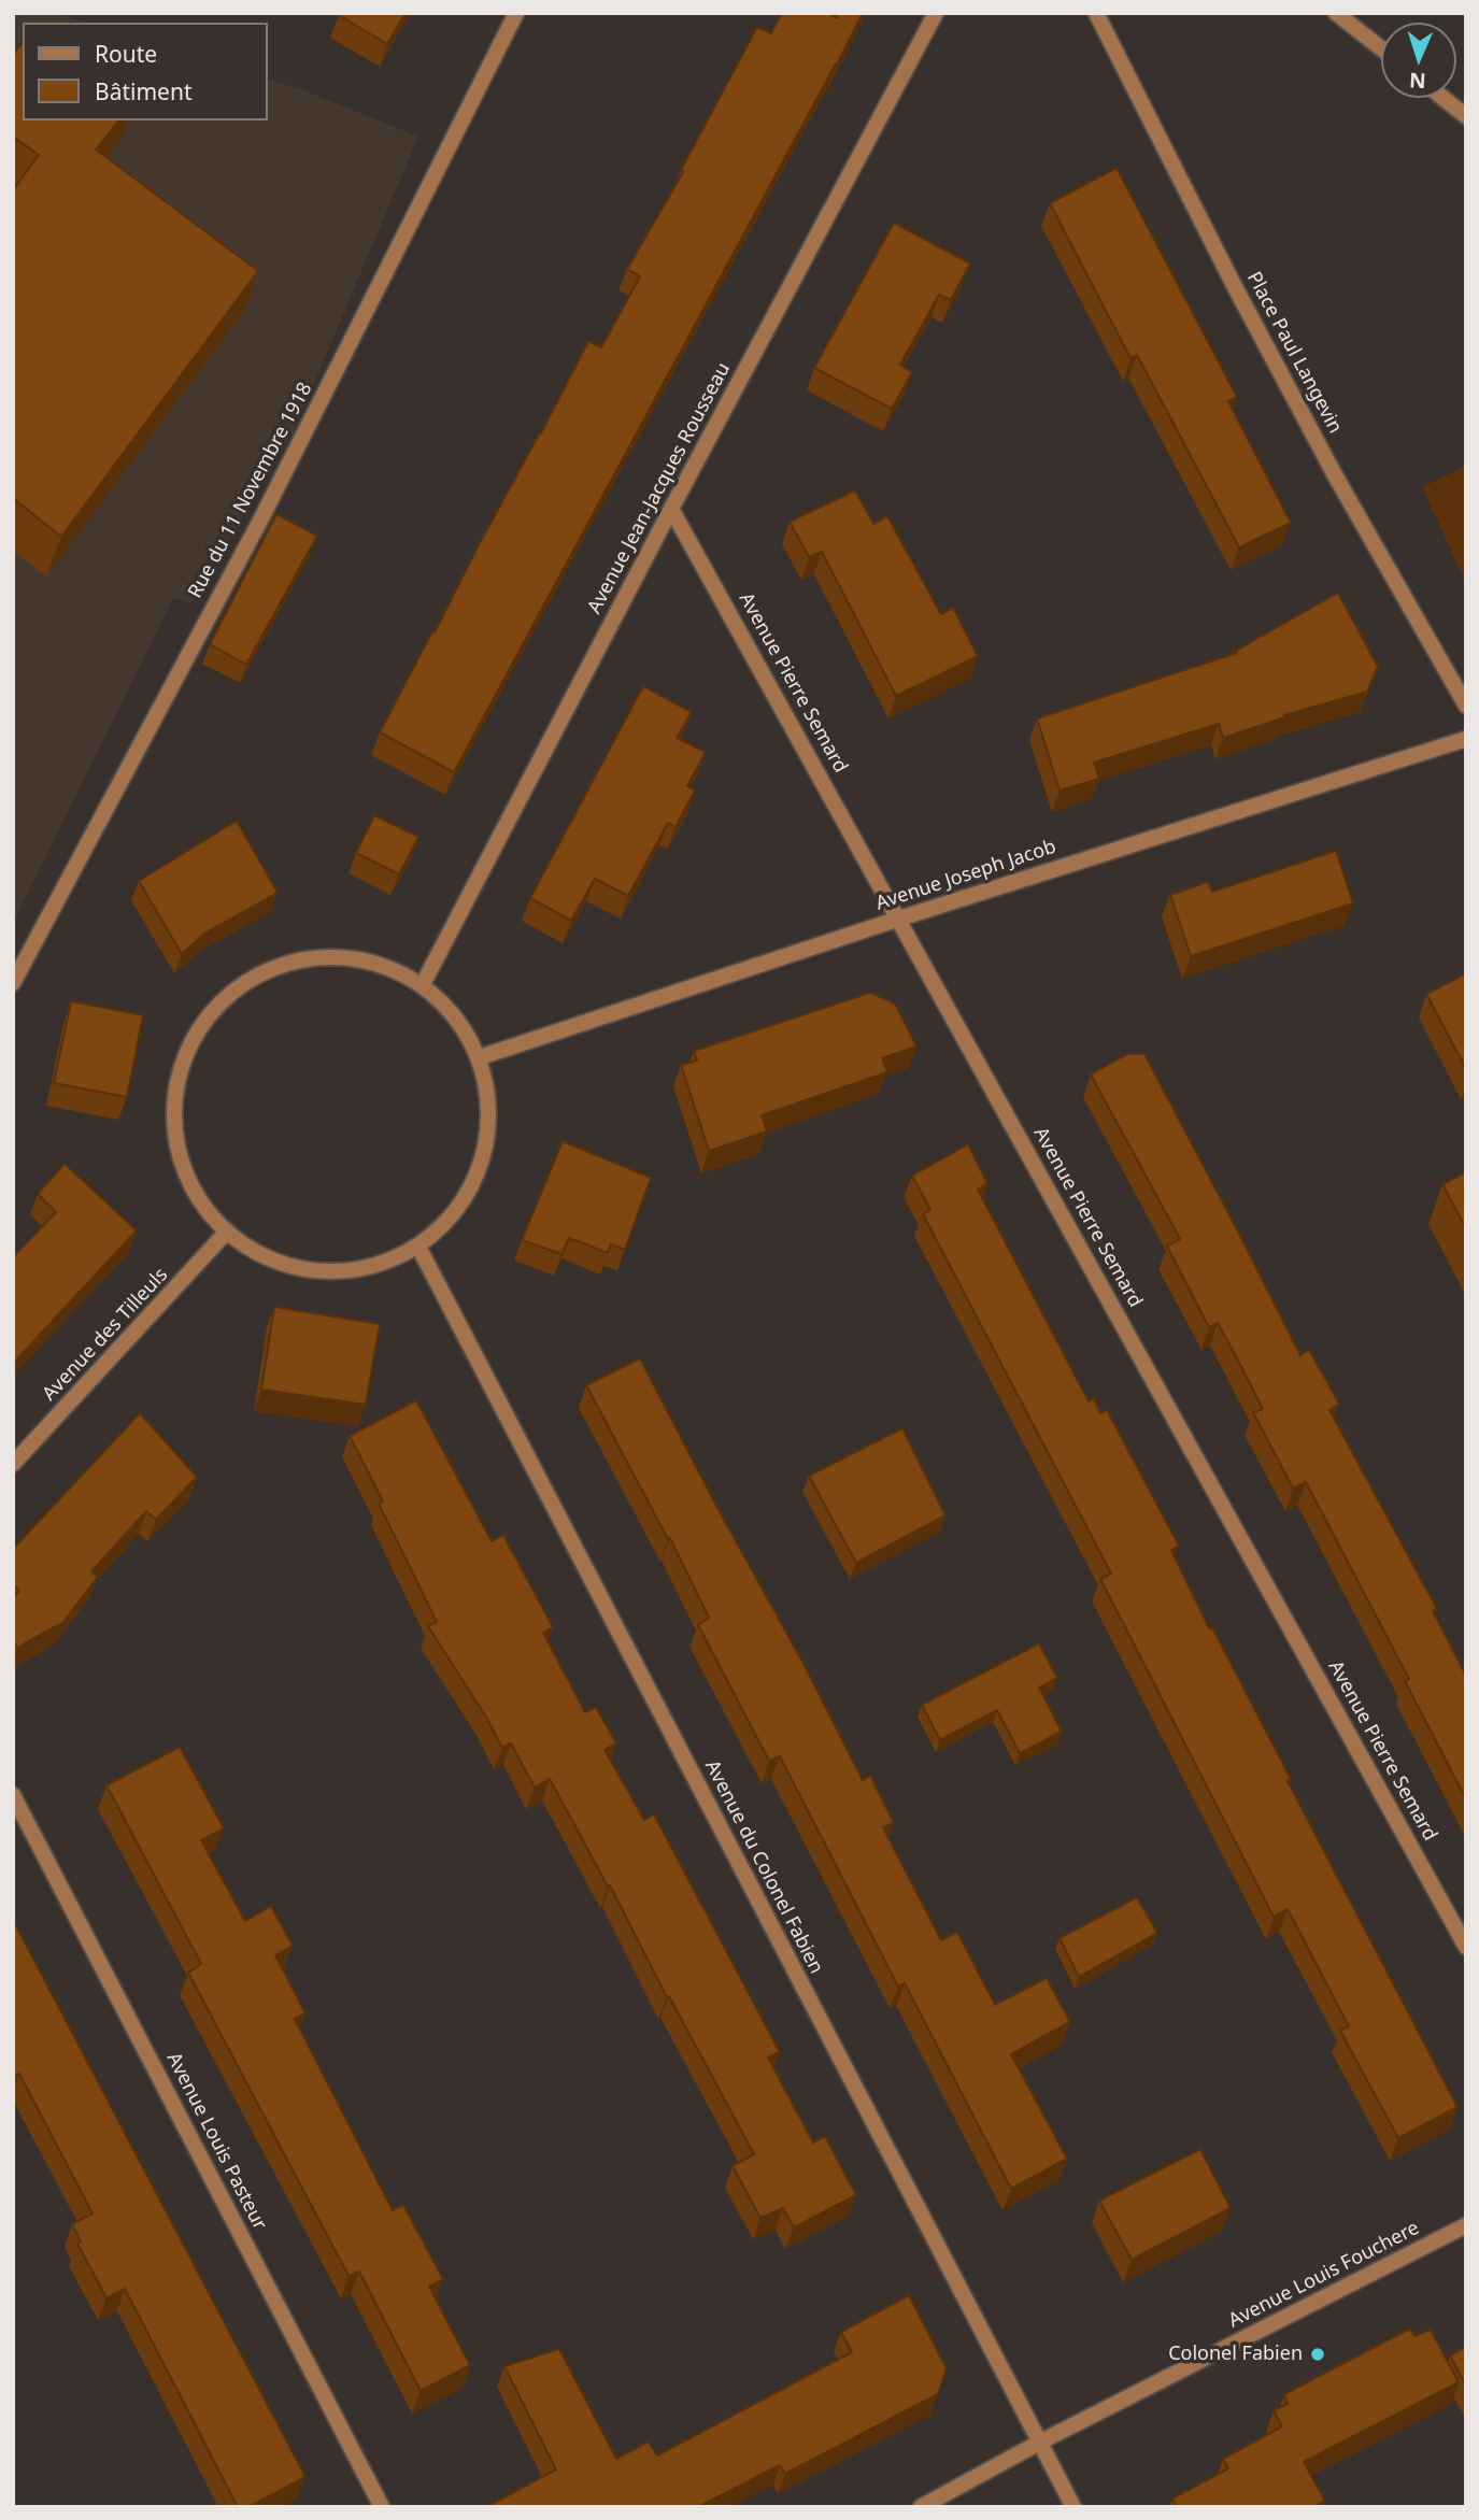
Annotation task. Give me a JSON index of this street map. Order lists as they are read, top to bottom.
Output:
{
  "streets": {
    "street": [
      "Place Paul Langevin",
      "Avenue Jean-Jacques Rousseau",
      "Rue du 11 Novembre 1918",
      "Avenue Pierre Semard",
      "Avenue Joseph Jacob",
      "Avenue des Tilleuls",
      "Avenue du Colonel Fabien",
      "Avenue Louis Pasteur",
      "Avenue Louis Fouchere"
    ]
  },
  "crossings": [
    ["Avenue Jean-Jacques Rousseau", "Avenue Pierre Semard"],
    ["Avenue Pierre Semard", "Avenue Joseph Jacob"],
    ["Avenue du Colonel Fabien", "Avenue Louis Fouchere"]
  ],
  "places": ["Colonel Fabien"],
  "legend": ["Route", "Bâtiment"],
  "north": "bottom"
}
